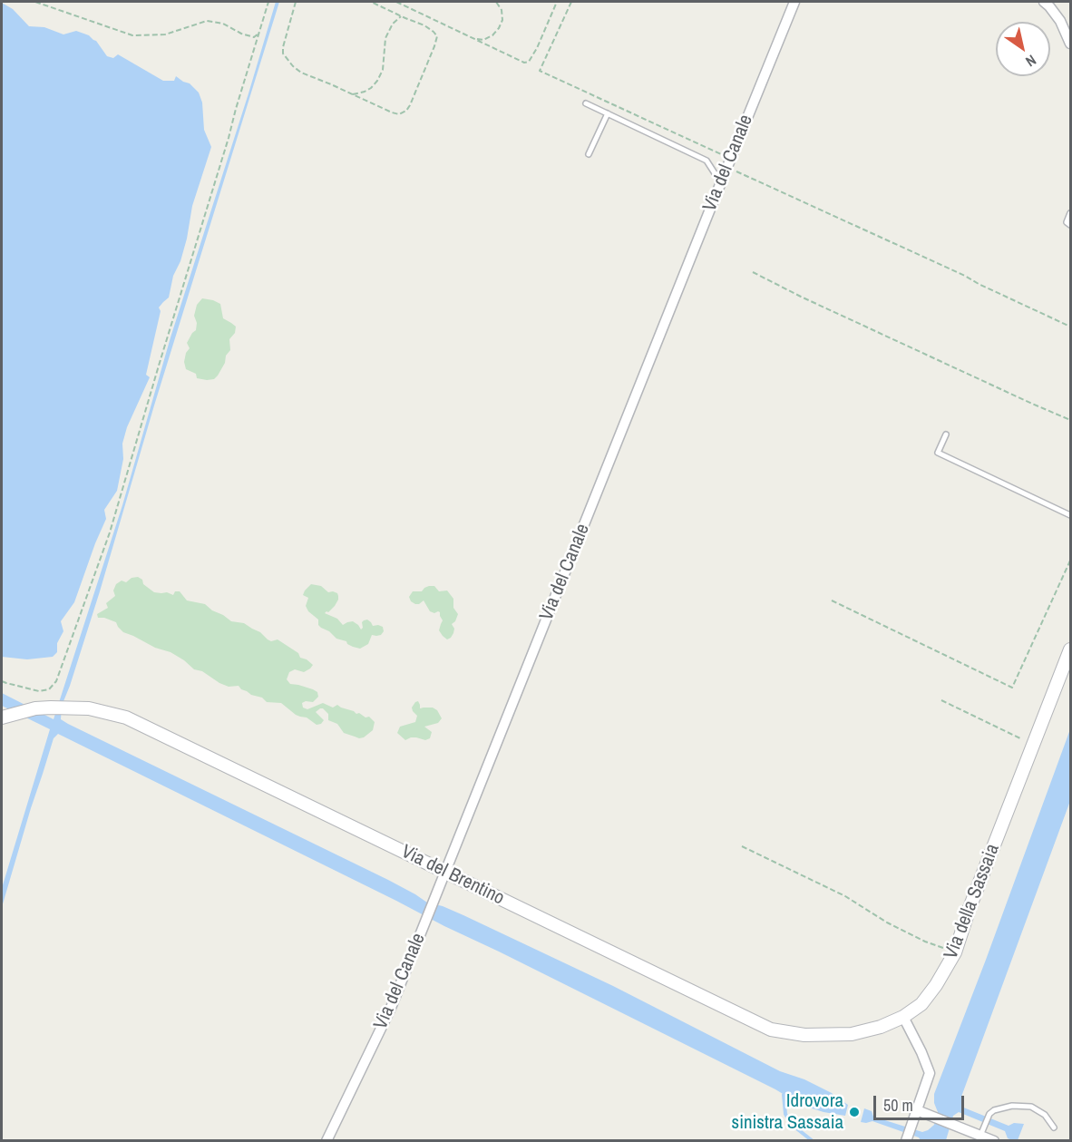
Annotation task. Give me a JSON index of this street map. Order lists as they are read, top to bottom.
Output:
{
  "streets": {
    "street": ["Via del Canale", "Via del Brentino", "Via della Sassaia"]
  },
  "crossings": [
    ["Via del Canale", "Via del Brentino"],
    ["Via del Brentino", "Via della Sassaia"]
  ],
  "places": ["Idrovora sinistra Sassaia"],
  "scale_bar": "50 m",
  "north": "bottom right"
}
